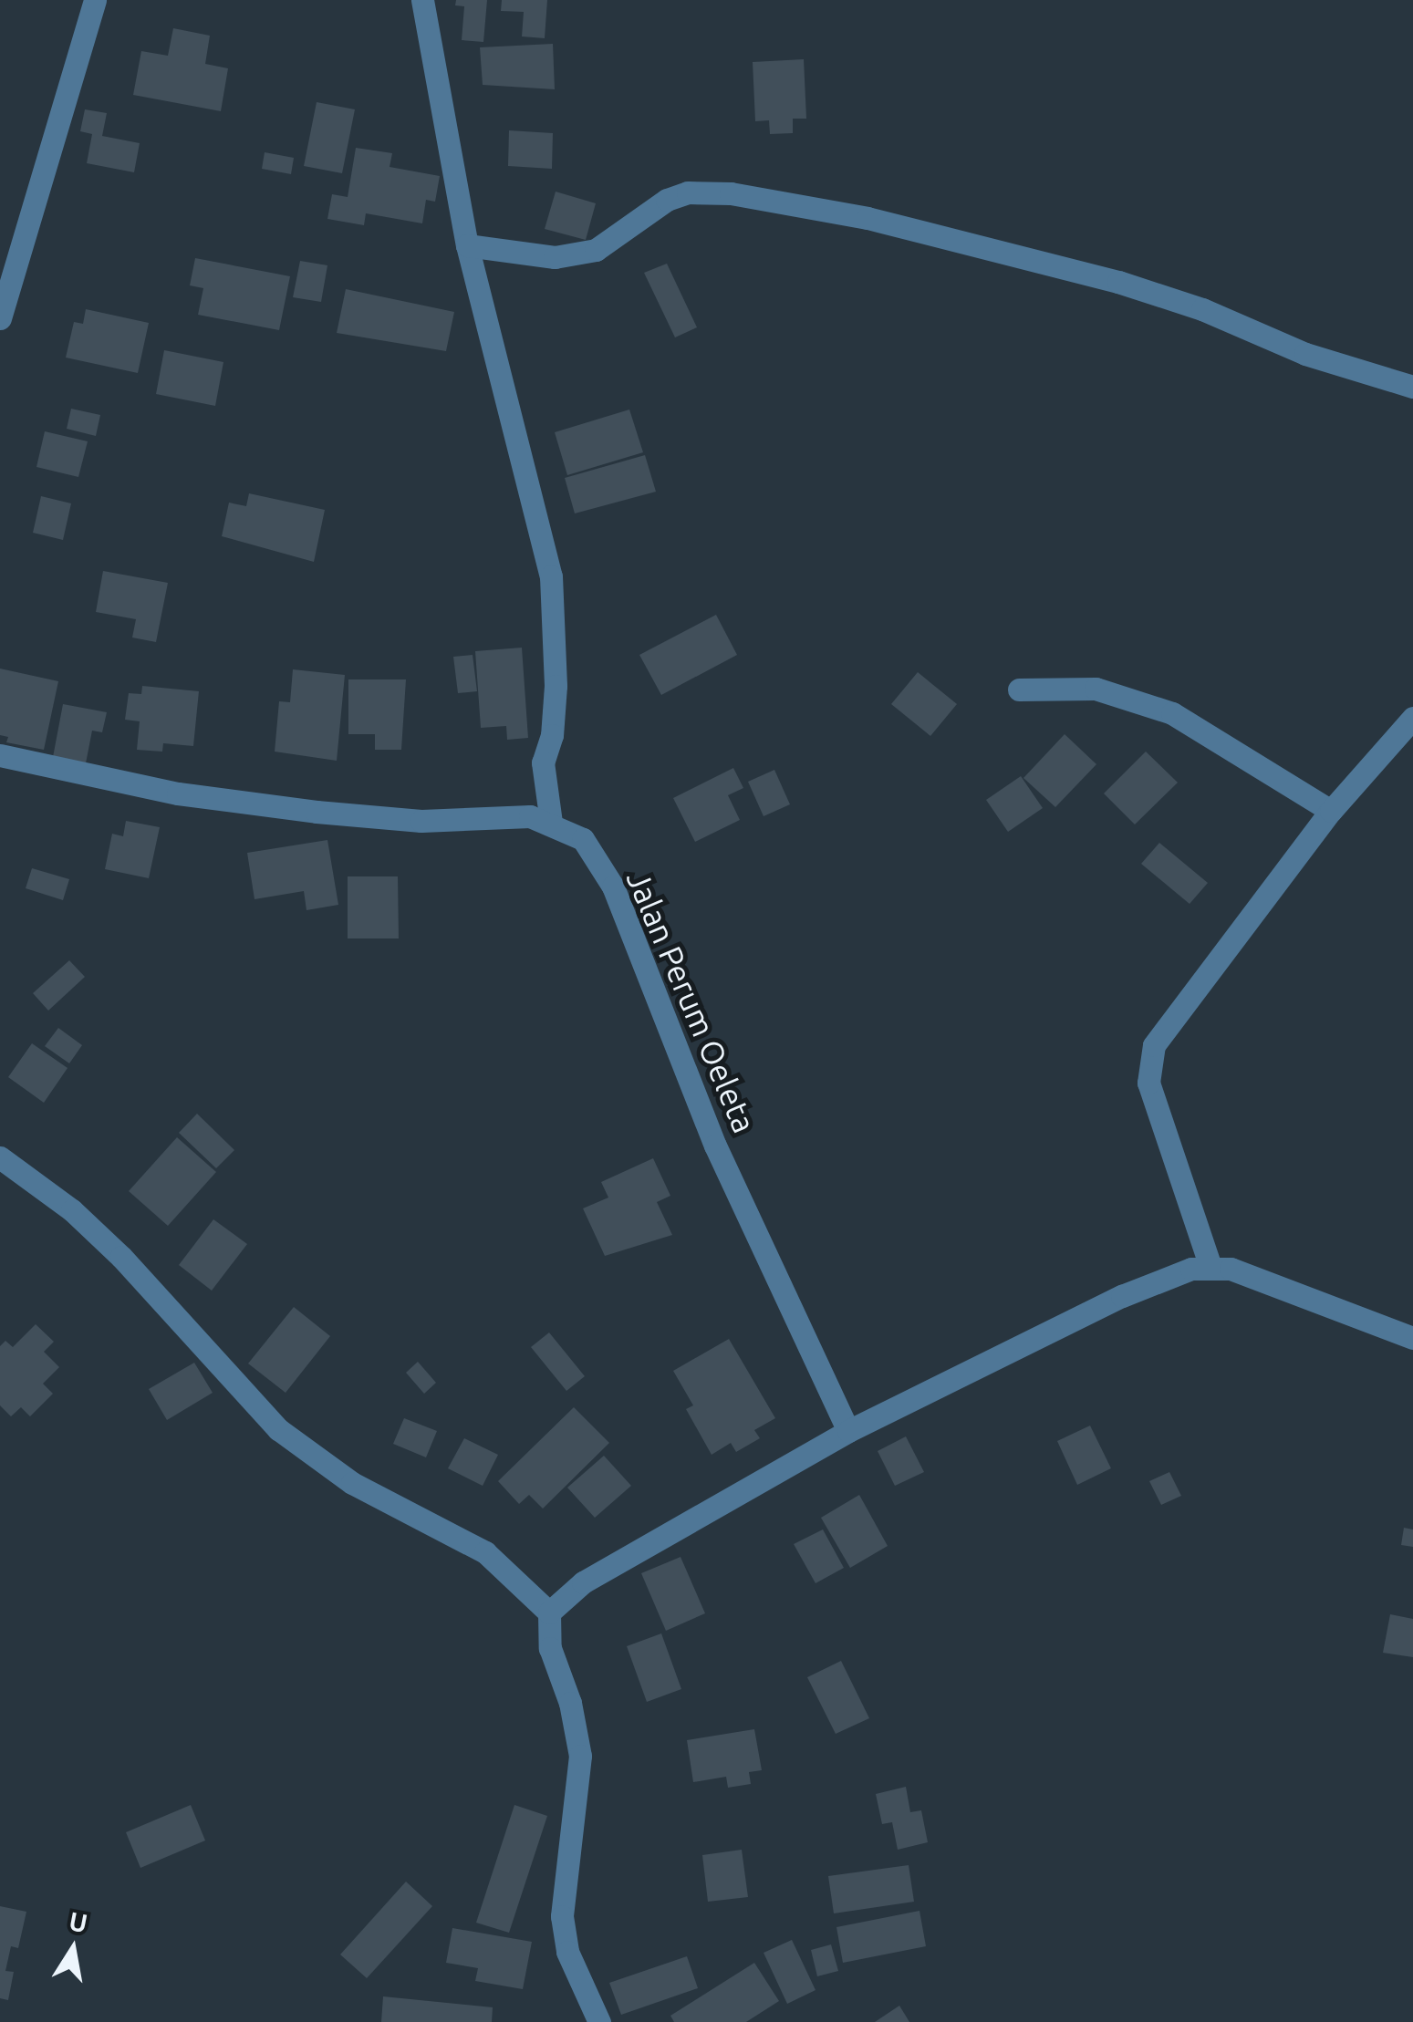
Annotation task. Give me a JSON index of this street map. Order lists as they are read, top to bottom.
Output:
{
  "streets": {
    "street": ["Jalan Perum Oeleta"]
  },
  "north": "top"
}
